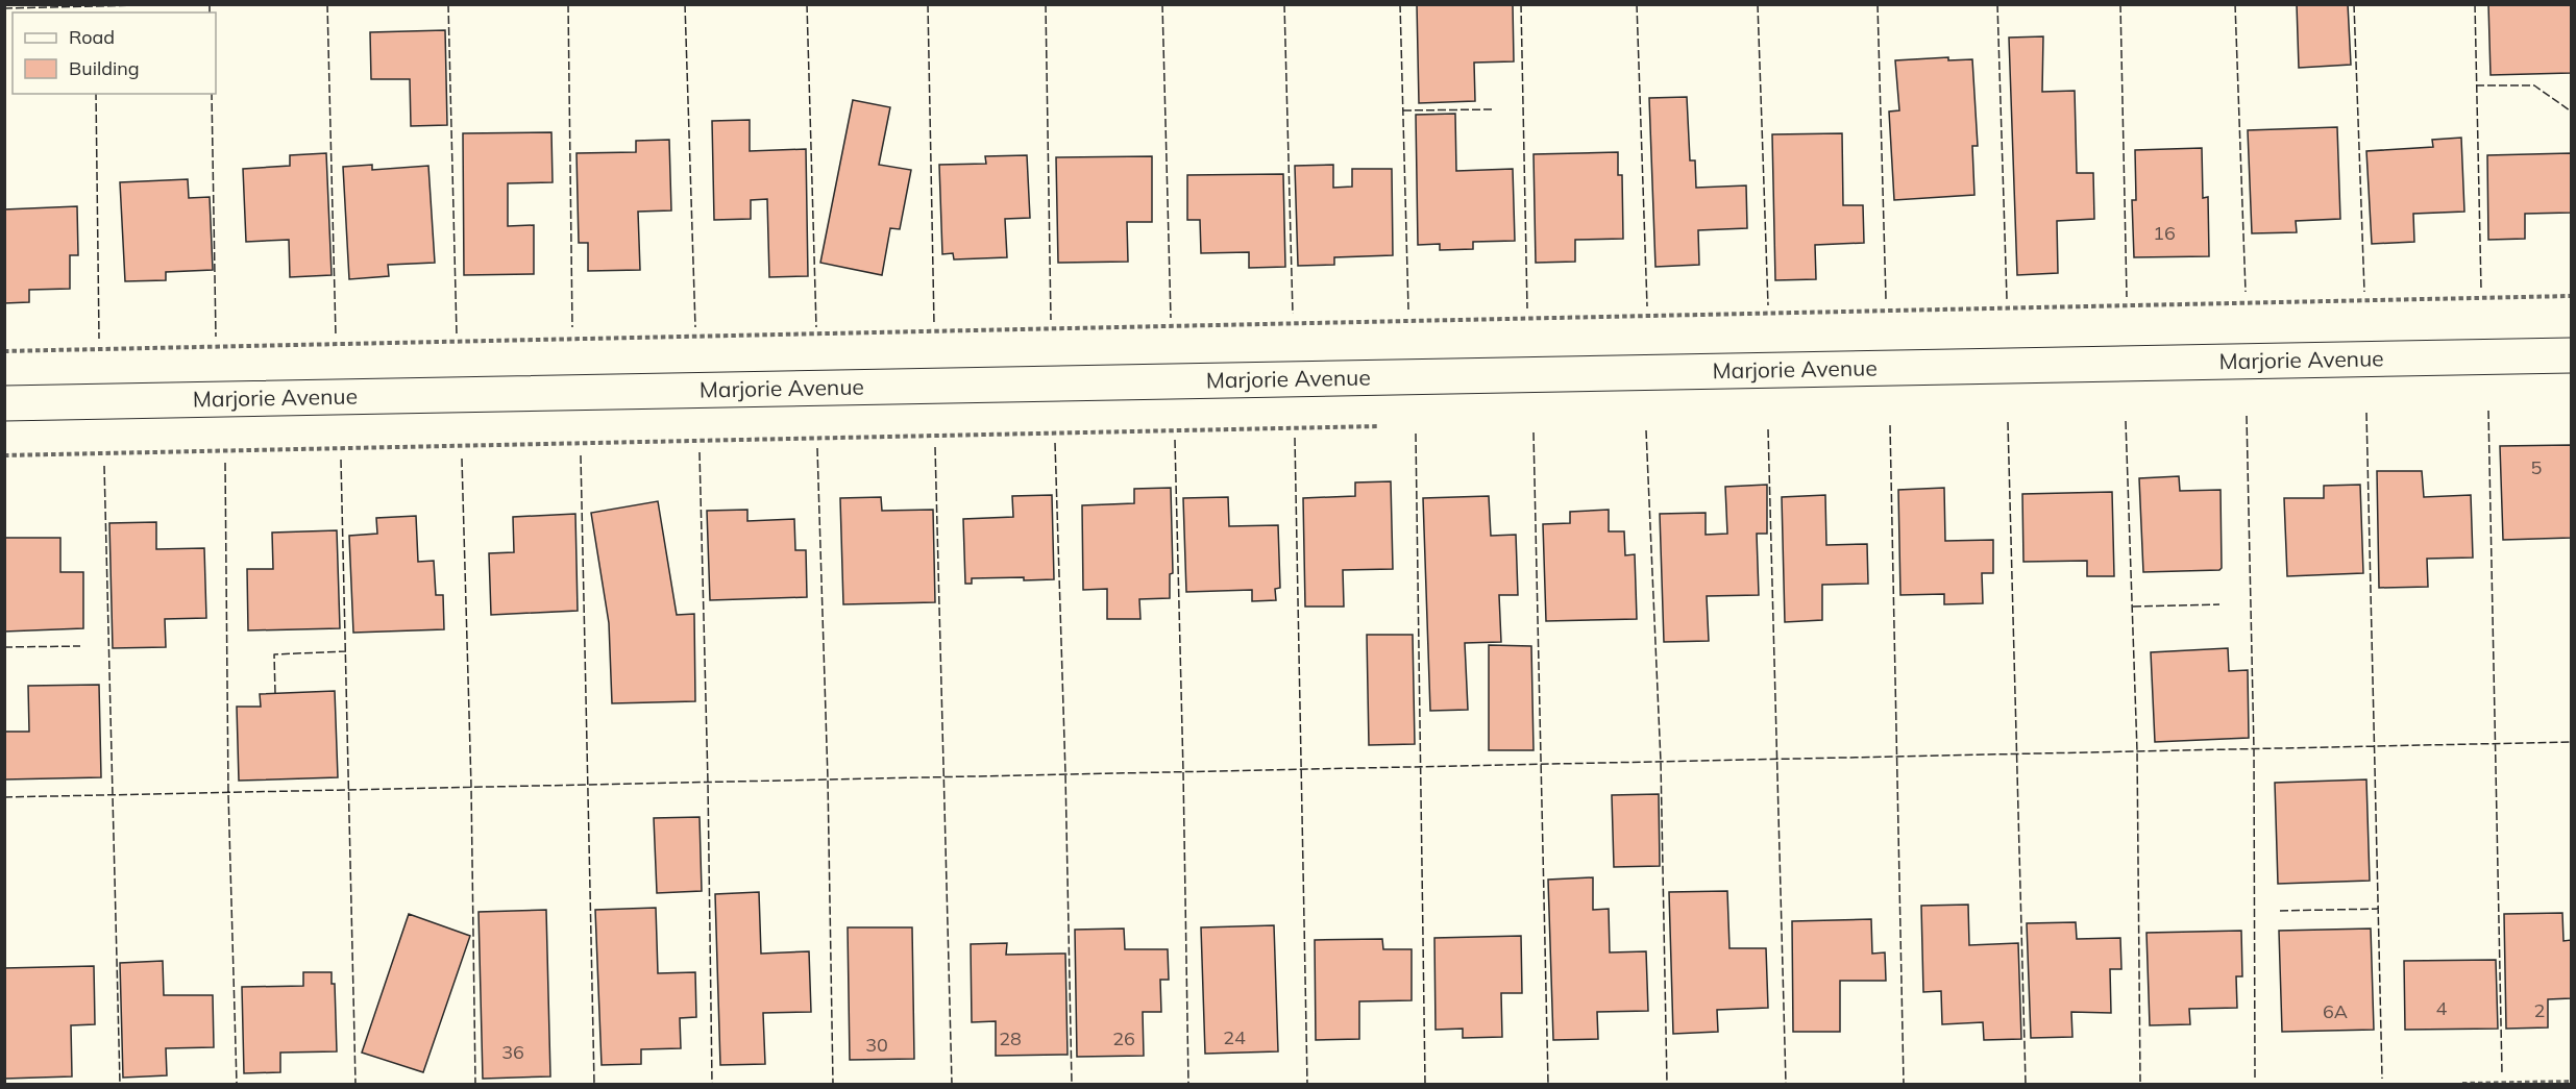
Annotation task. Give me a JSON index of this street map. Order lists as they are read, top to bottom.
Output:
{
  "streets": {
    "street": ["Marjorie Avenue"]
  },
  "house_numbers": [
    "16",
    "5",
    "4",
    "2",
    "6A",
    "24",
    "28",
    "26",
    "30",
    "36"
  ],
  "legend": ["Road", "Building"]
}
